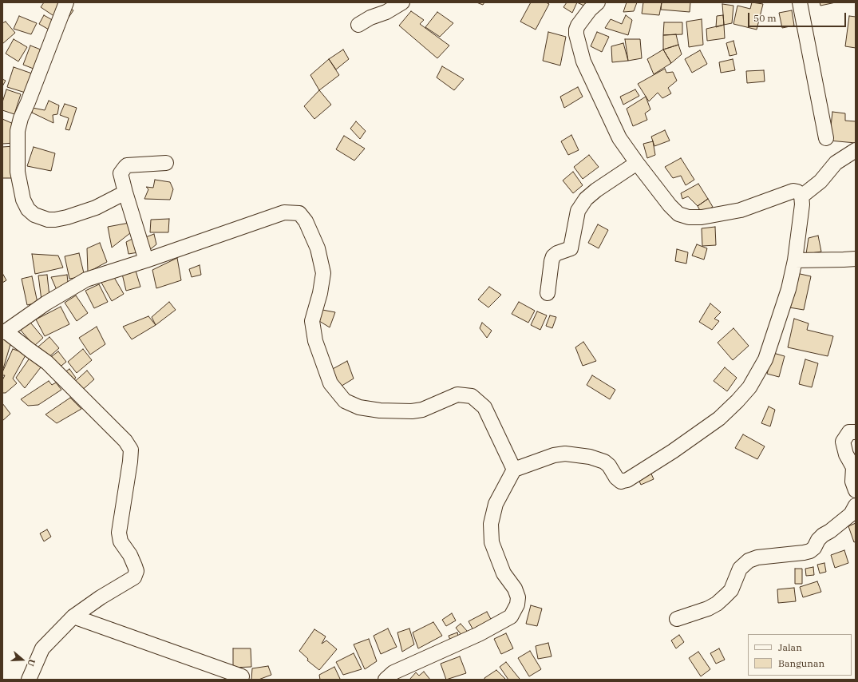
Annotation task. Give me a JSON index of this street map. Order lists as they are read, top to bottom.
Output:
{
  "legend": ["Jalan", "Bangunan"],
  "scale_bar": "50 m",
  "north": "right"
}
